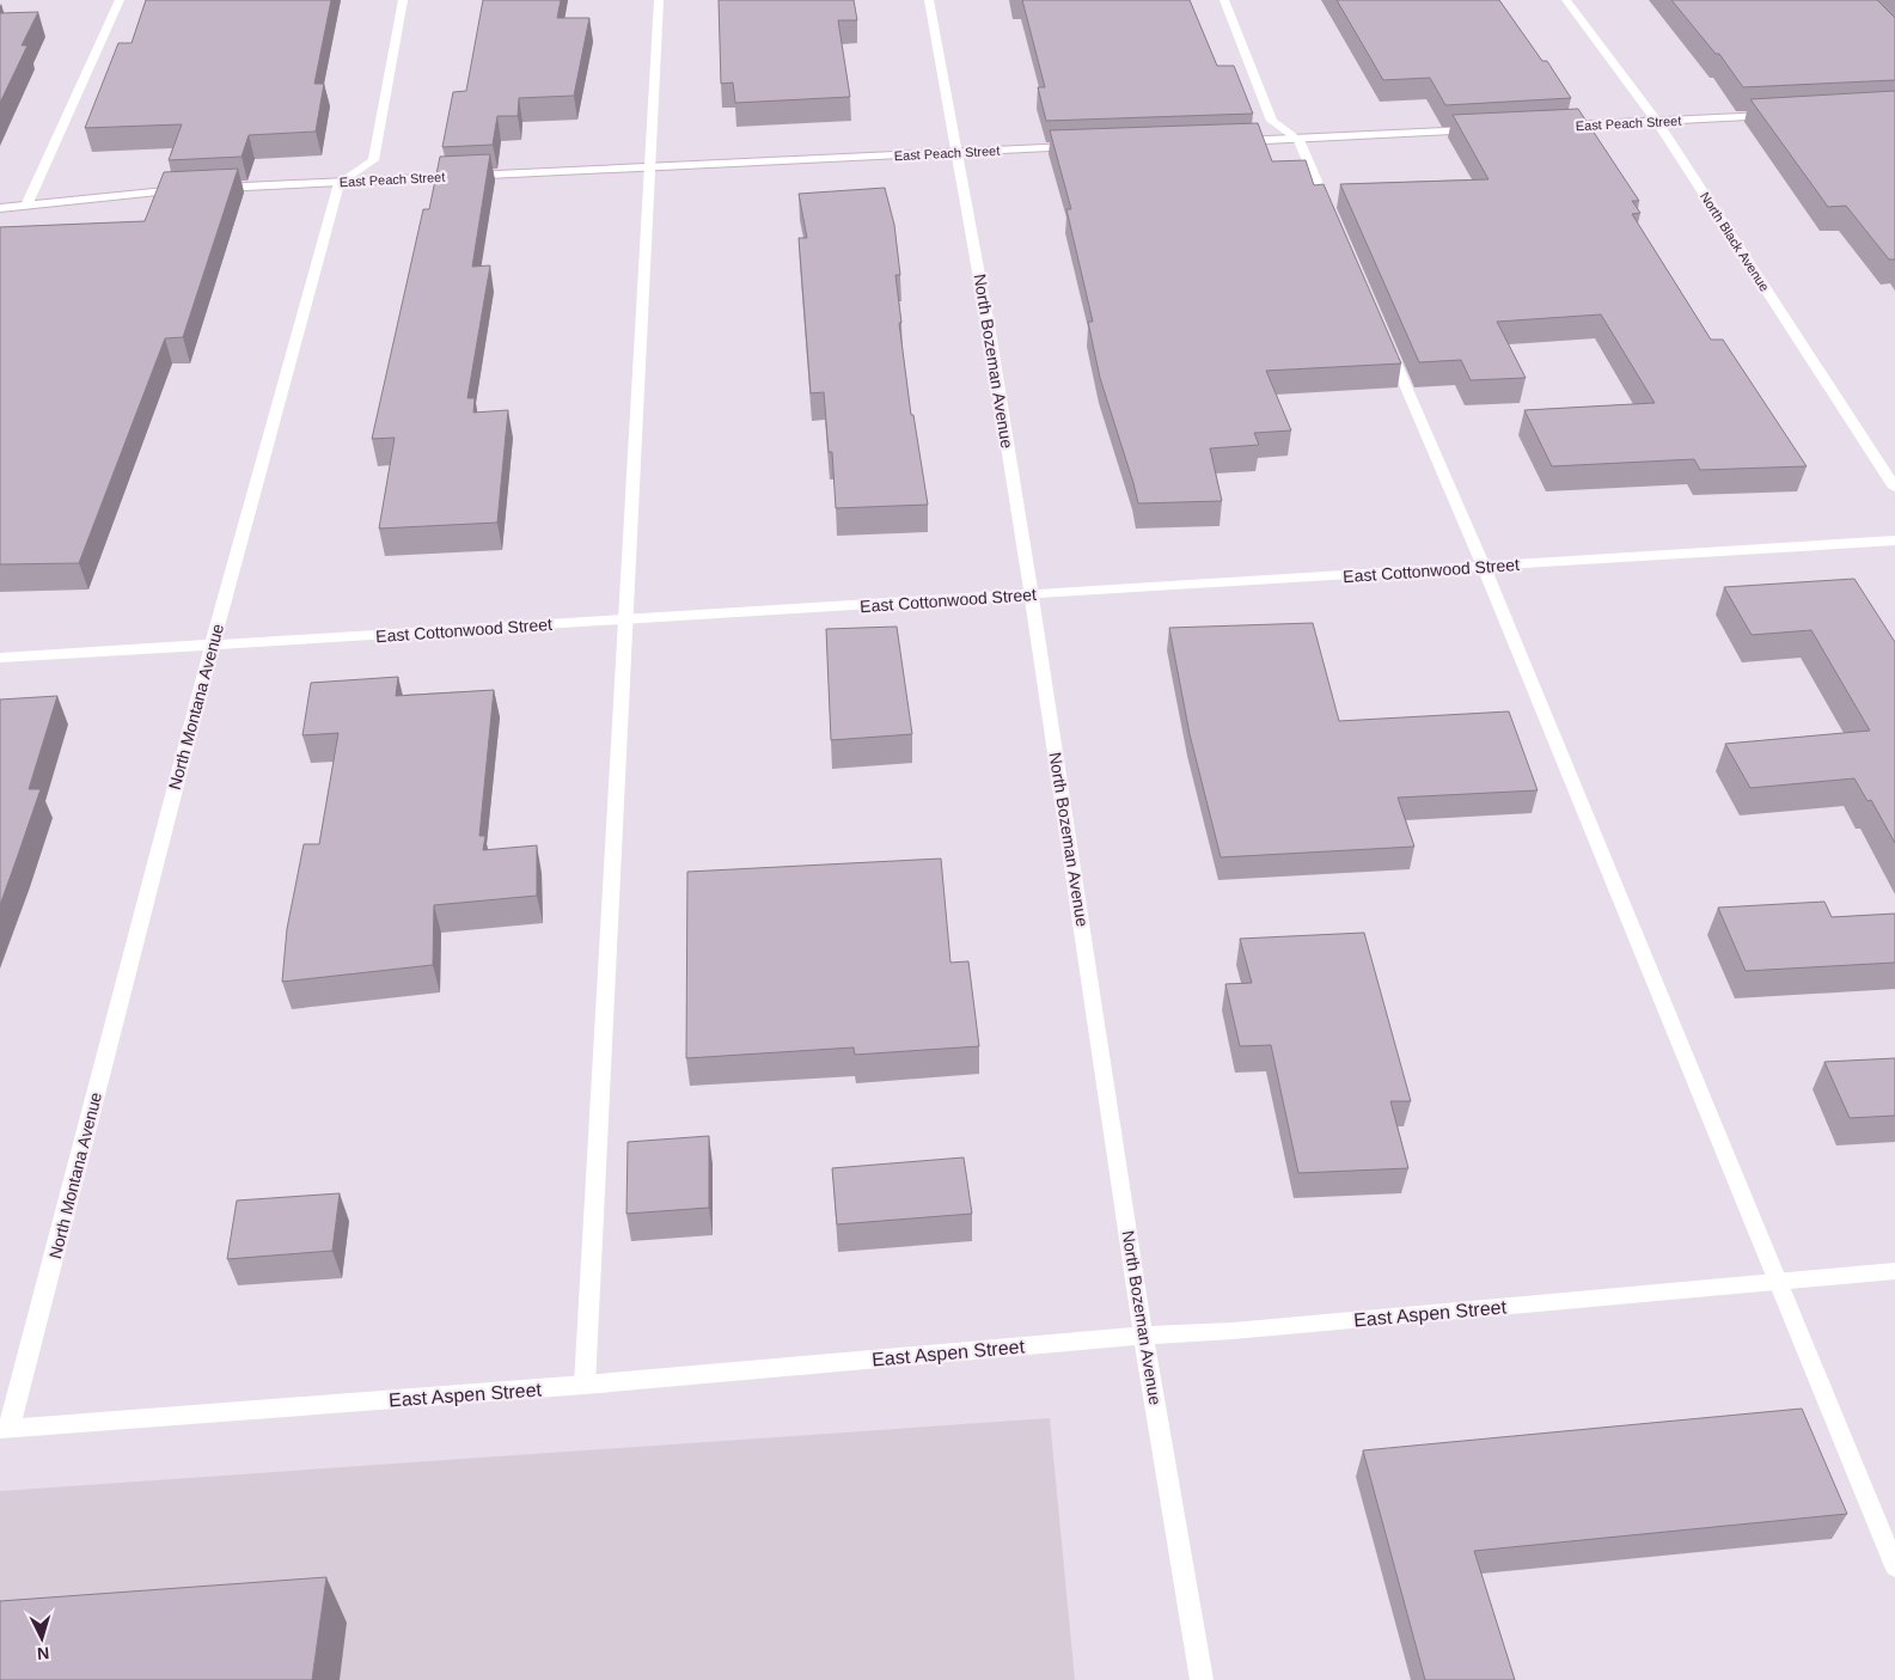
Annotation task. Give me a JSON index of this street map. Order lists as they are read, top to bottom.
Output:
{
  "streets": {
    "street": [
      "East Peach Street",
      "North Black Avenue",
      "North Bozeman Avenue",
      "East Cottonwood Street",
      "North Montana Avenue",
      "East Aspen Street"
    ]
  },
  "crossings": [
    ["East Peach Street", "North Black Avenue"],
    ["East Peach Street", "North Bozeman Avenue"],
    ["East Peach Street", "North Montana Avenue"],
    ["North Bozeman Avenue", "East Cottonwood Street"],
    ["North Bozeman Avenue", "East Aspen Street"],
    ["East Cottonwood Street", "North Montana Avenue"],
    ["North Montana Avenue", "East Aspen Street"]
  ],
  "north": "bottom"
}
